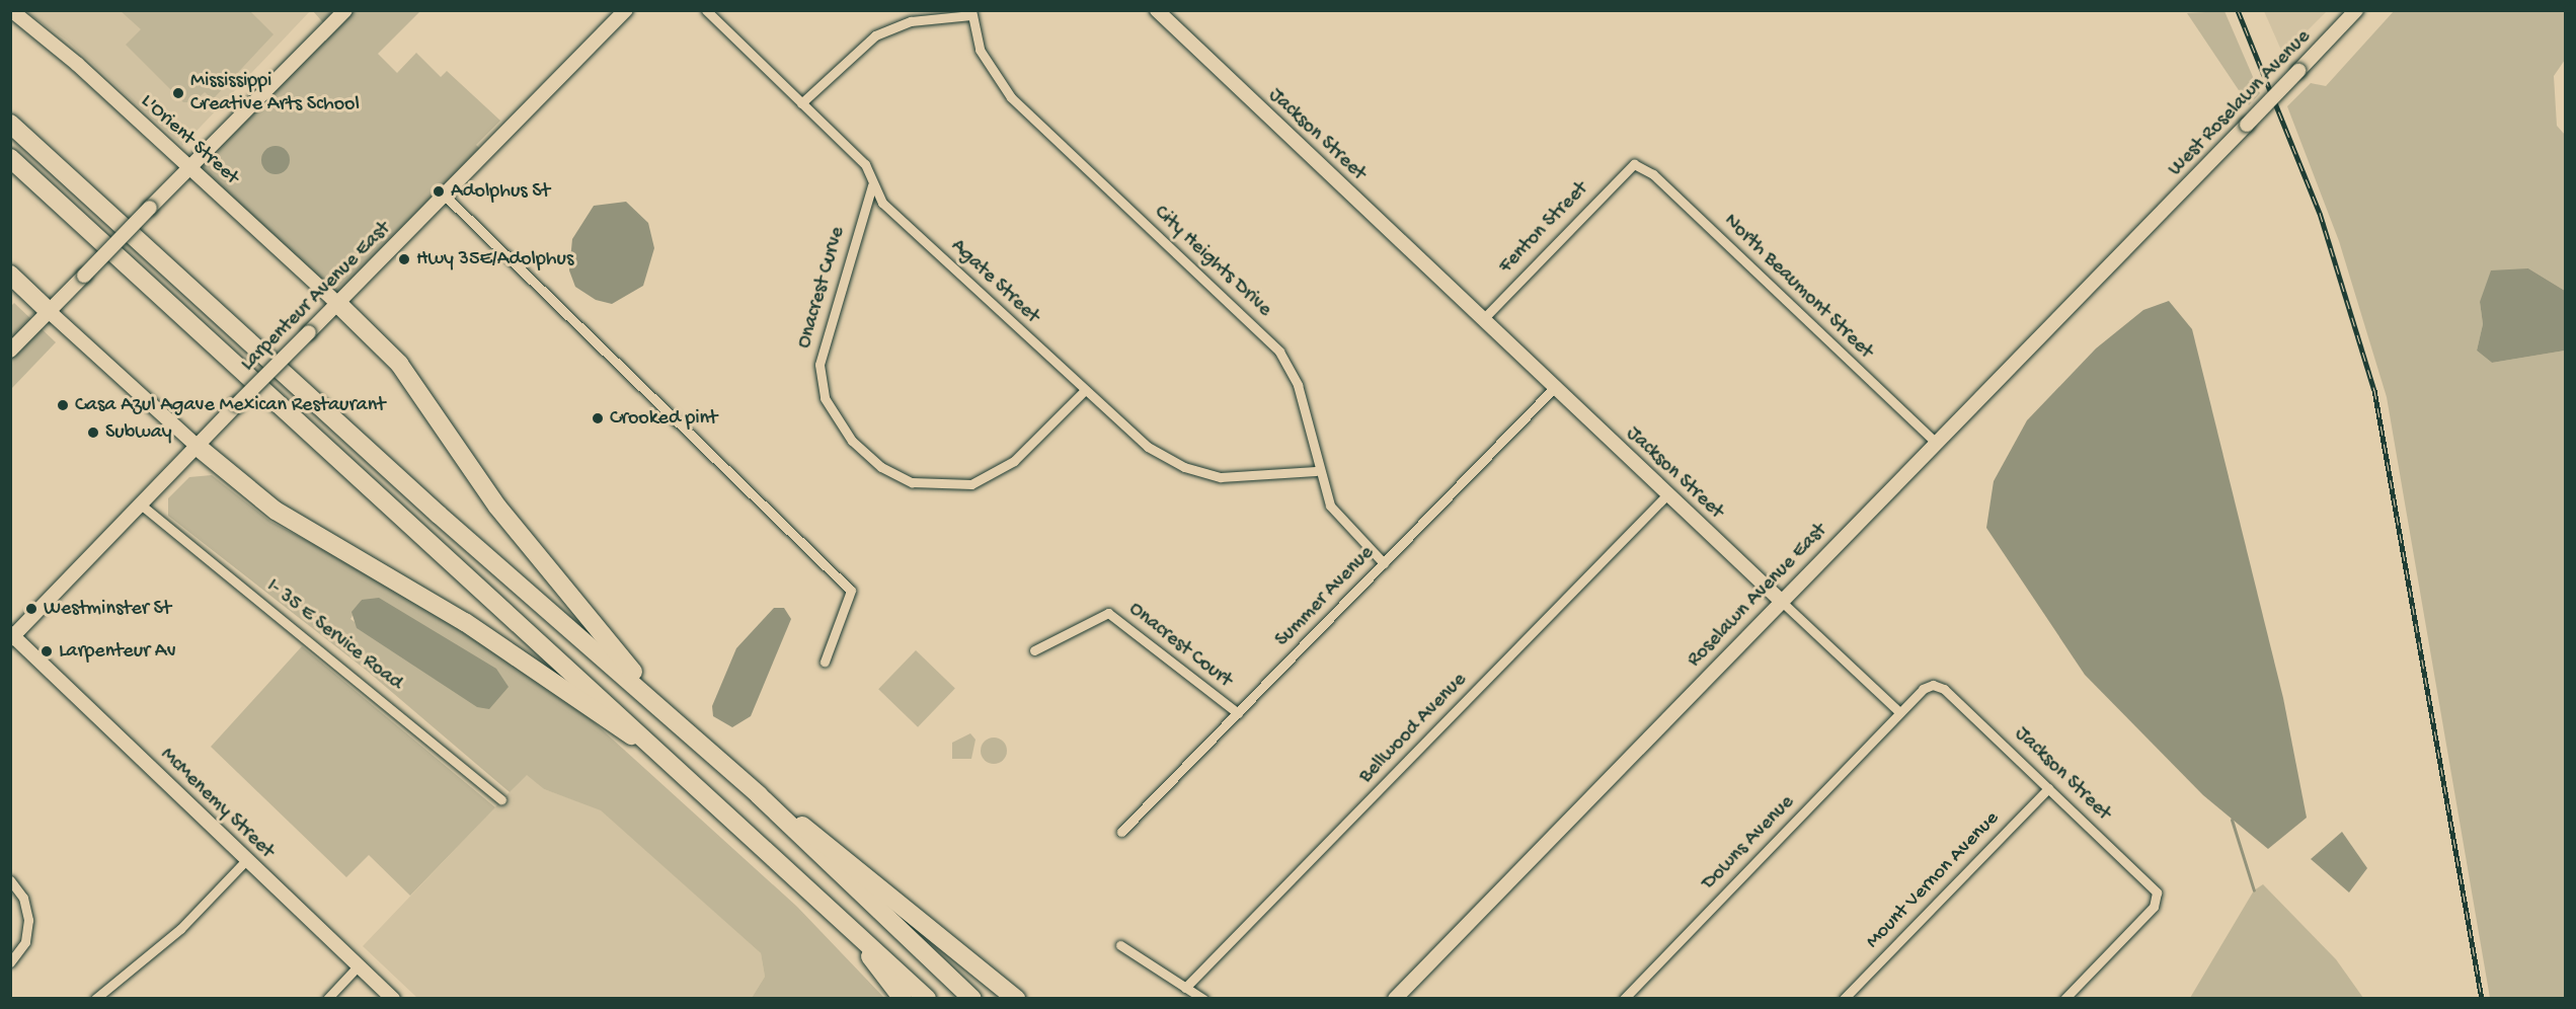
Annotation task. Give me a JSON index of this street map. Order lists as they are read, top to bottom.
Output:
{
  "streets": {
    "street": [
      "West Roselawn Avenue",
      "Jackson Street",
      "L'Orient Street",
      "Fenton Street",
      "City Heights Drive",
      "Agate Street",
      "North Beaumont Street",
      "Onacrest Curve",
      "Larpenteur Avenue East",
      "Roselawn Avenue East",
      "Summer Avenue",
      "I- 35 E Service Road",
      "Onacrest Court",
      "Bellwood Avenue",
      "McMenemy Street",
      "Downs Avenue",
      "Mount Vernon Avenue"
    ]
  },
  "crossings": [
    ["West Roselawn Avenue", "Roselawn Avenue East"],
    ["Jackson Street", "Fenton Street"],
    ["Jackson Street", "Roselawn Avenue East"],
    ["Jackson Street", "Summer Avenue"],
    ["Jackson Street", "Bellwood Avenue"],
    ["Jackson Street", "Downs Avenue"],
    ["Jackson Street", "Mount Vernon Avenue"],
    ["L'Orient Street", "Larpenteur Avenue East"],
    ["Fenton Street", "North Beaumont Street"],
    ["City Heights Drive", "Agate Street"],
    ["City Heights Drive", "Summer Avenue"],
    ["Agate Street", "Onacrest Curve"],
    ["North Beaumont Street", "Roselawn Avenue East"],
    ["Larpenteur Avenue East", "I- 35 E Service Road"],
    ["Larpenteur Avenue East", "McMenemy Street"],
    ["Summer Avenue", "Onacrest Court"]
  ],
  "places": [
    "Mississippi Creative Arts School",
    "Adolphus St",
    "Hwy 35E/Adolphus",
    "Casa Azul Agave Mexican Restaurant",
    "Crooked pint",
    "Subway",
    "Westminster St",
    "Larpenteur Av"
  ]
}
